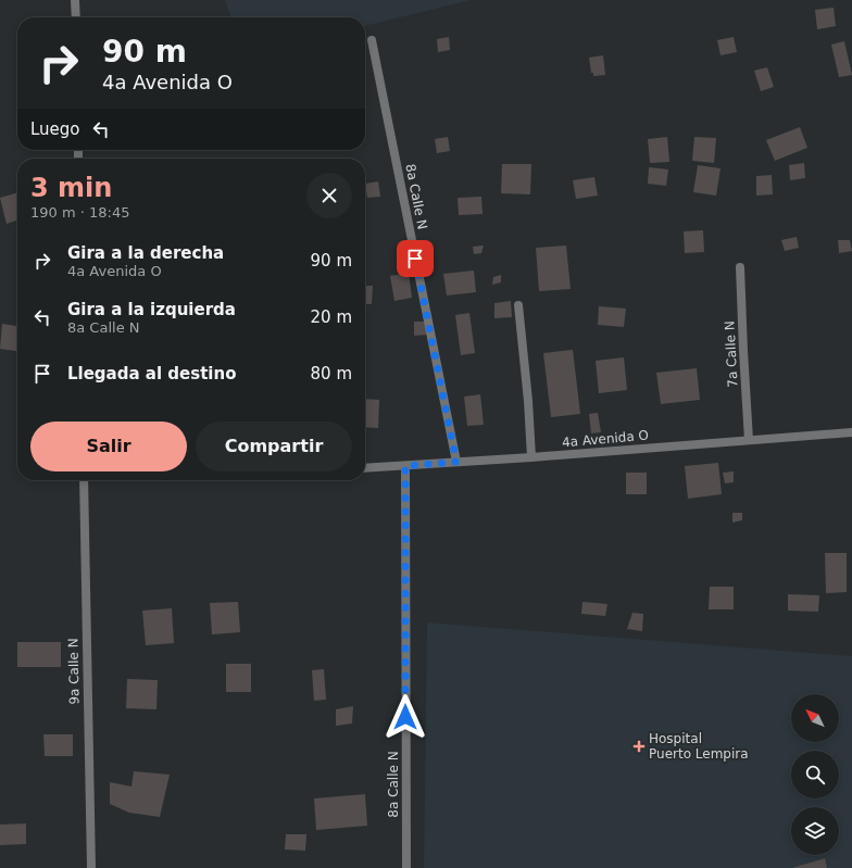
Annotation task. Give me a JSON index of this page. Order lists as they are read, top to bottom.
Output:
{
  "streets": {
    "street": [
      "8a Calle N",
      "7a Calle N",
      "4a Avenida O",
      "9a Calle N"
    ]
  },
  "crossings": [
    ["8a Calle N", "4a Avenida O"],
    ["7a Calle N", "4a Avenida O"]
  ],
  "places": {
    "health": ["Hospital Puerto Lempira"]
  },
  "north": "top left",
  "page": {
    "turn": ["90 m", "4a Avenida O"],
    "then": "Luego",
    "heading": ["3 min", "190 m · 18:45"],
    "list": [
      {
        "name": "Gira a la derecha",
        "note": "4a Avenida O",
        "value": "90 m"
      },
      {
        "name": "Gira a la izquierda",
        "note": "8a Calle N",
        "value": "20 m"
      },
      {
        "name": "Llegada al destino",
        "value": "80 m"
      }
    ],
    "buttons": ["Salir", "Compartir"]
  }
}
